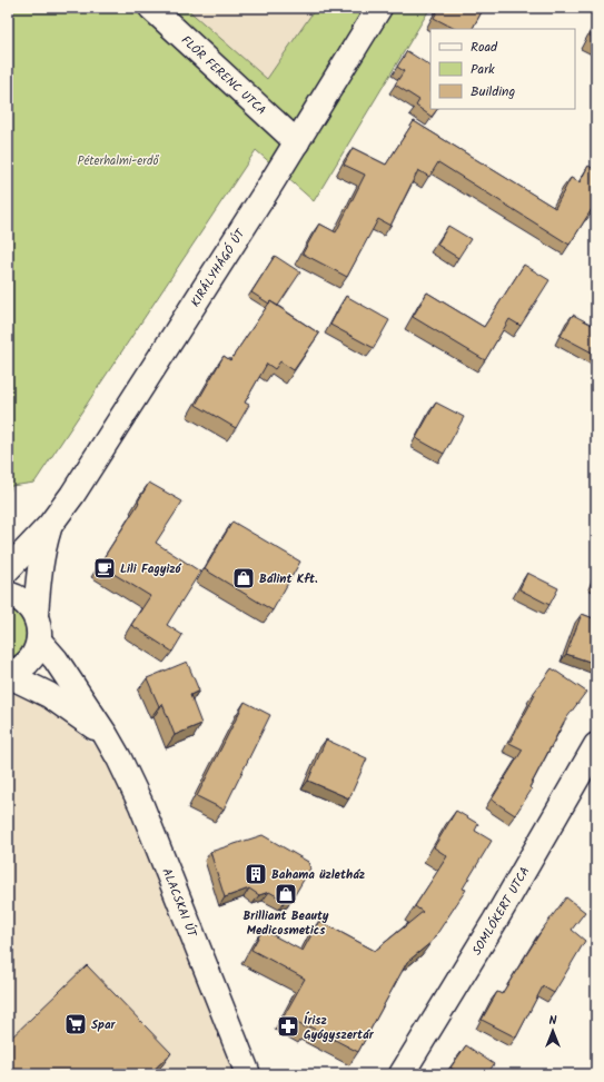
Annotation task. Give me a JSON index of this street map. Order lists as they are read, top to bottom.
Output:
{
  "streets": {
    "street": [
      "FLÓR FERENC UTCA",
      "KIRÁLYHÁGÓ ÚT",
      "ALACSKAI ÚT",
      "SOMLÓKERT UTCA"
    ]
  },
  "crossings": [
    ["FLÓR FERENC UTCA", "KIRÁLYHÁGÓ ÚT"]
  ],
  "parks": ["Péterhalmi-erdő"],
  "places": {
    "cafe": ["Lili Fagyizó"],
    "shop": ["Bálint Kft.", "Brilliant Beauty Medicosmetics"],
    "building": ["Bahama üzletház"],
    "supermarket": ["Spar"],
    "pharmacy": ["Írisz Gyógyszertár"]
  },
  "legend": ["Road", "Park", "Building"],
  "north": "top"
}
